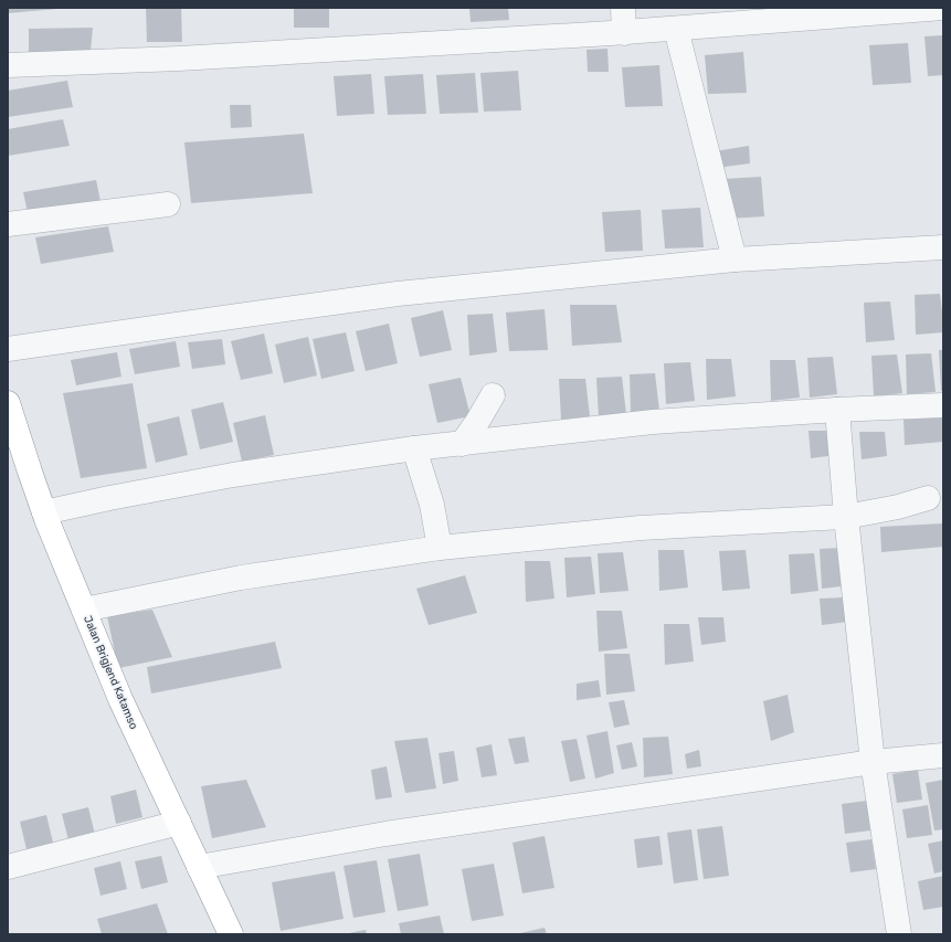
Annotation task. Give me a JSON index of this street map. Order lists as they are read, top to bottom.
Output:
{
  "streets": {
    "highway": ["Jalan Brigjend Katamso"]
  }
}
